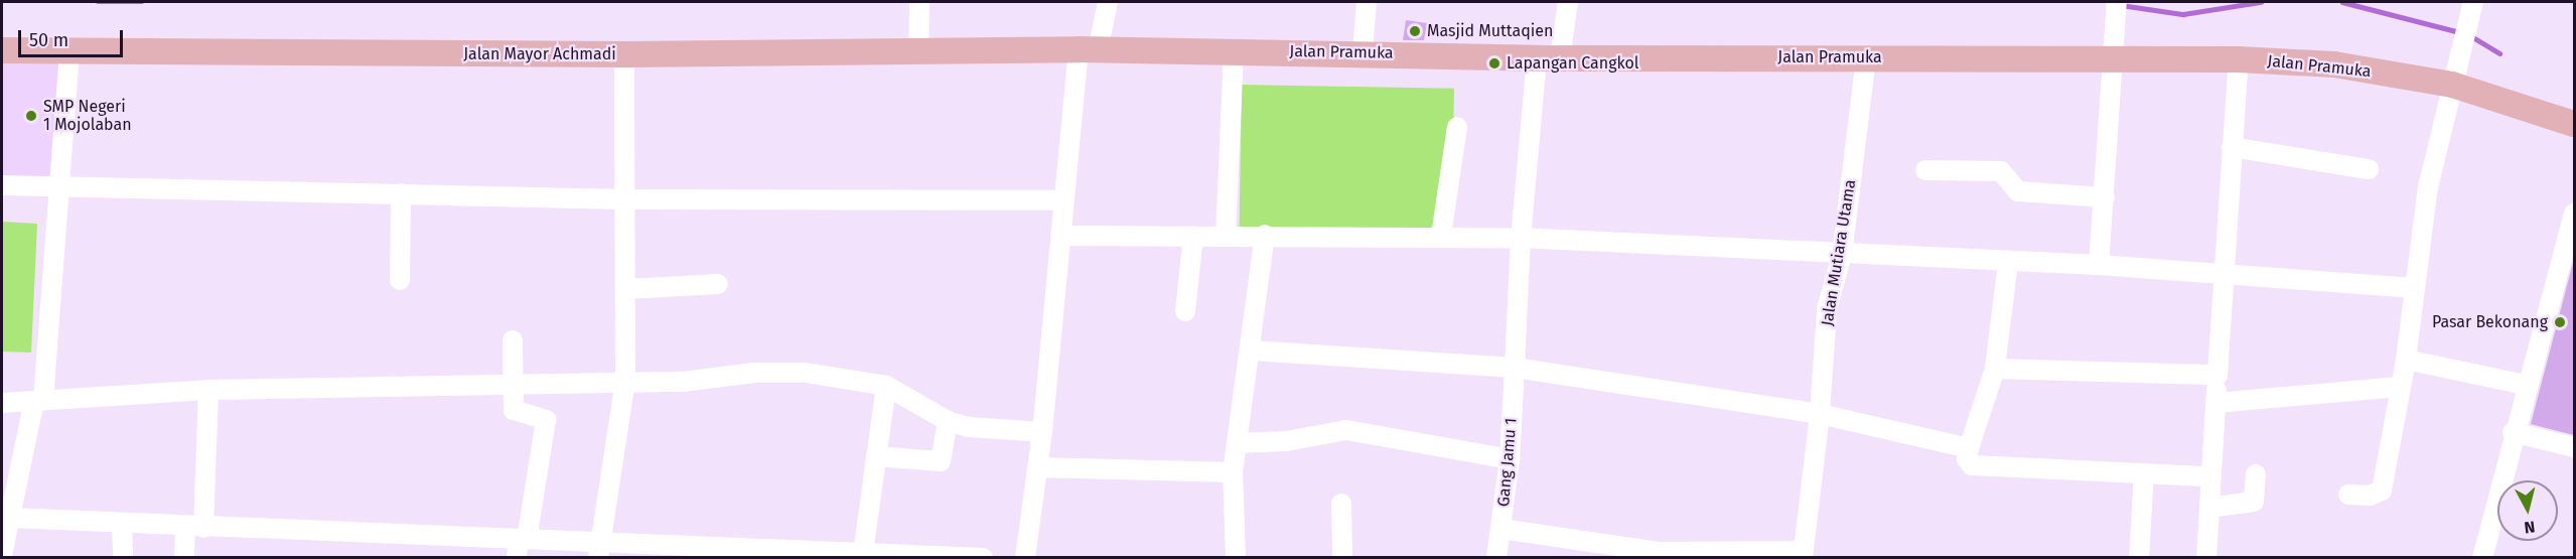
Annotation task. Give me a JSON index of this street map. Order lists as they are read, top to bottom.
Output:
{
  "streets": {
    "main road": ["Jalan Pramuka", "Jalan Mayor Achmadi"],
    "street": ["Jalan Mutiara Utama", "Gang Jamu 1"]
  },
  "crossings": [
    ["Jalan Pramuka", "Jalan Mayor Achmadi"],
    ["Jalan Pramuka", "Jalan Mutiara Utama"],
    ["Jalan Pramuka", "Gang Jamu 1"]
  ],
  "places": [
    "Masjid Muttaqien",
    "Lapangan Cangkol",
    "SMP Negeri 1 Mojolaban",
    "Pasar Bekonang"
  ],
  "scale_bar": "50 m",
  "north": "bottom"
}
